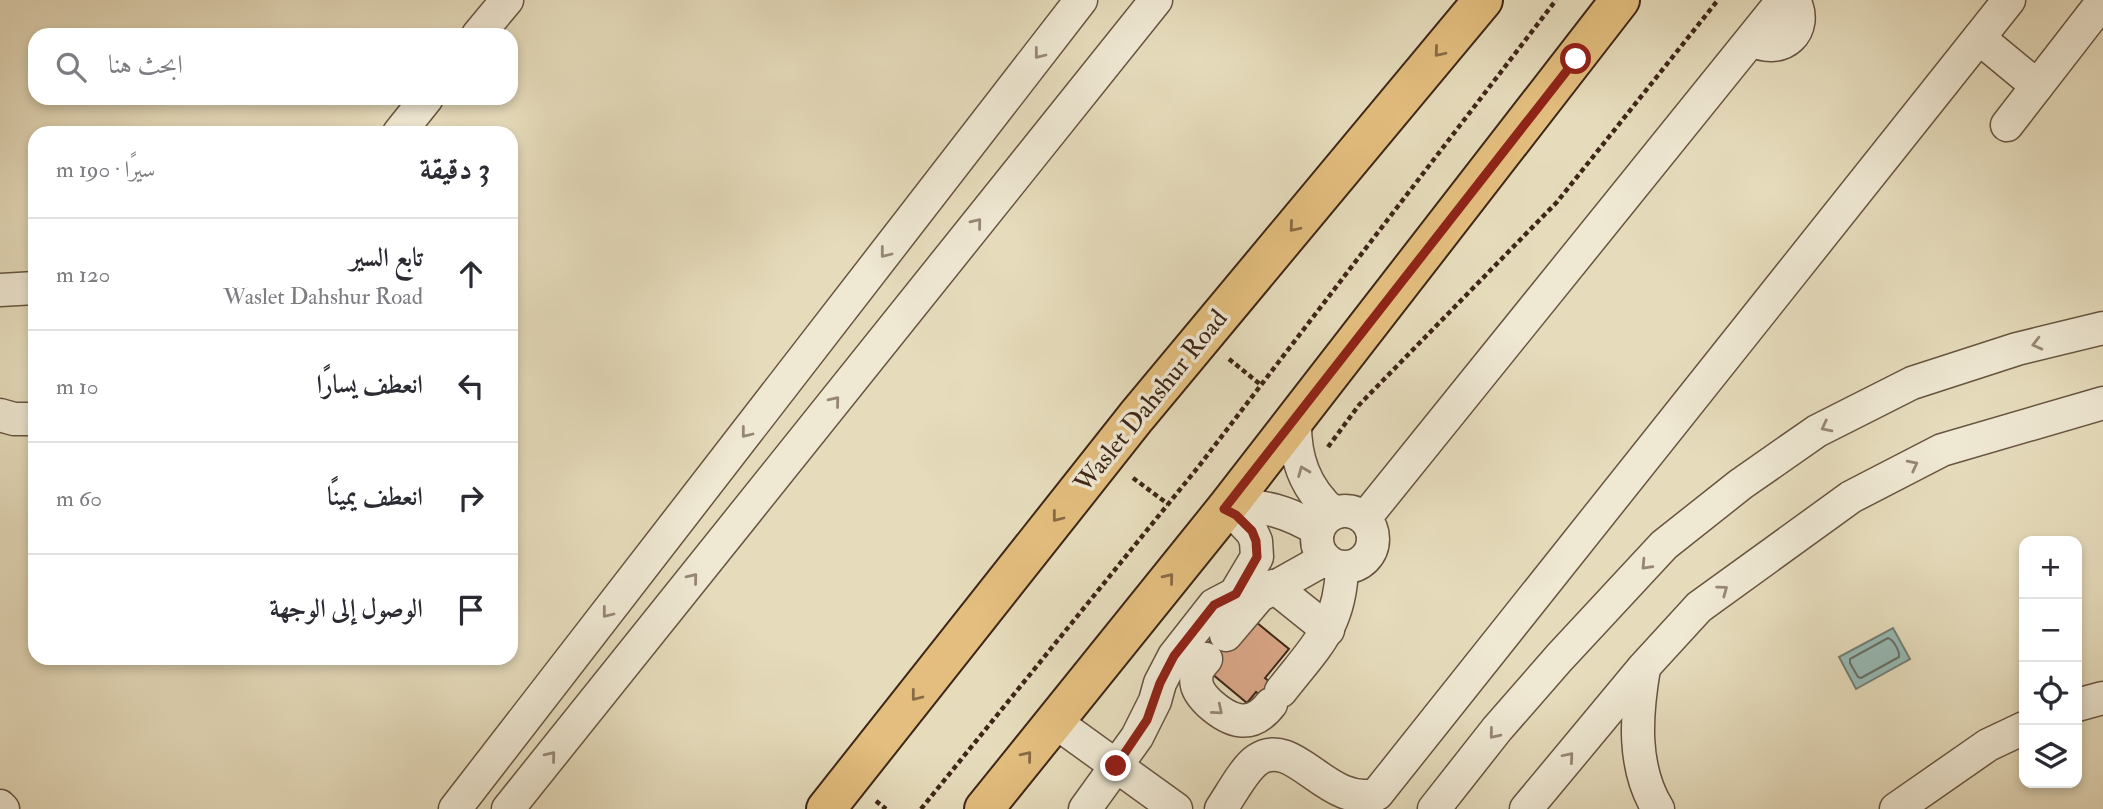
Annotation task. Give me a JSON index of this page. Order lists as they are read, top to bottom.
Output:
{
  "streets": {
    "main road": ["Waslet Dahshur Road"]
  },
  "page": {
    "search": "ابحث هنا",
    "heading": ["3 دقيقة", "سيرًا · 190 m"],
    "list": [
      ["تابع السير", "Waslet Dahshur Road", "120 m"],
      ["انعطف يسارًا", "10 m"],
      ["انعطف يمينًا", "60 m"],
      "الوصول إلى الوجهة"
    ],
    "map_buttons": ["+", "−"]
  }
}
